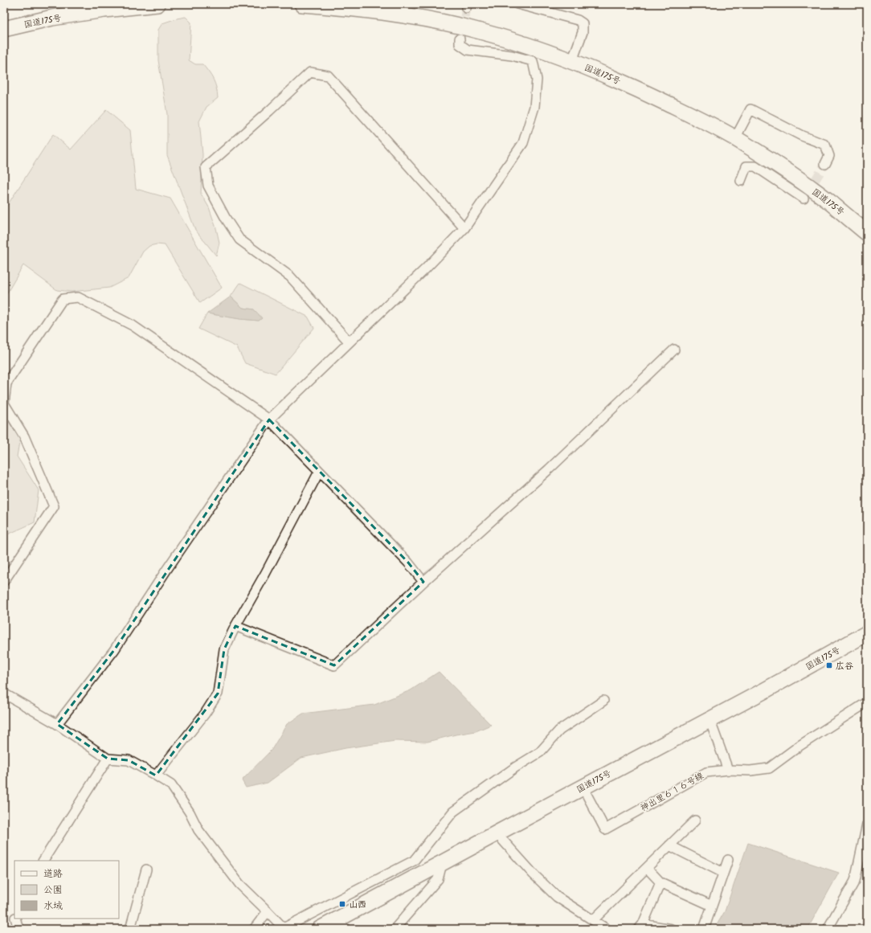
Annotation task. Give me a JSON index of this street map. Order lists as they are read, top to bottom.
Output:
{
  "streets": {
    "highway": ["国道175号"],
    "street": ["神出里６１６号線"]
  },
  "crossings": [
    ["国道175号", "神出里６１６号線"]
  ],
  "places": {
    "transit": ["広谷", "山西"]
  },
  "legend": ["道路", "公園", "水域"]
}
